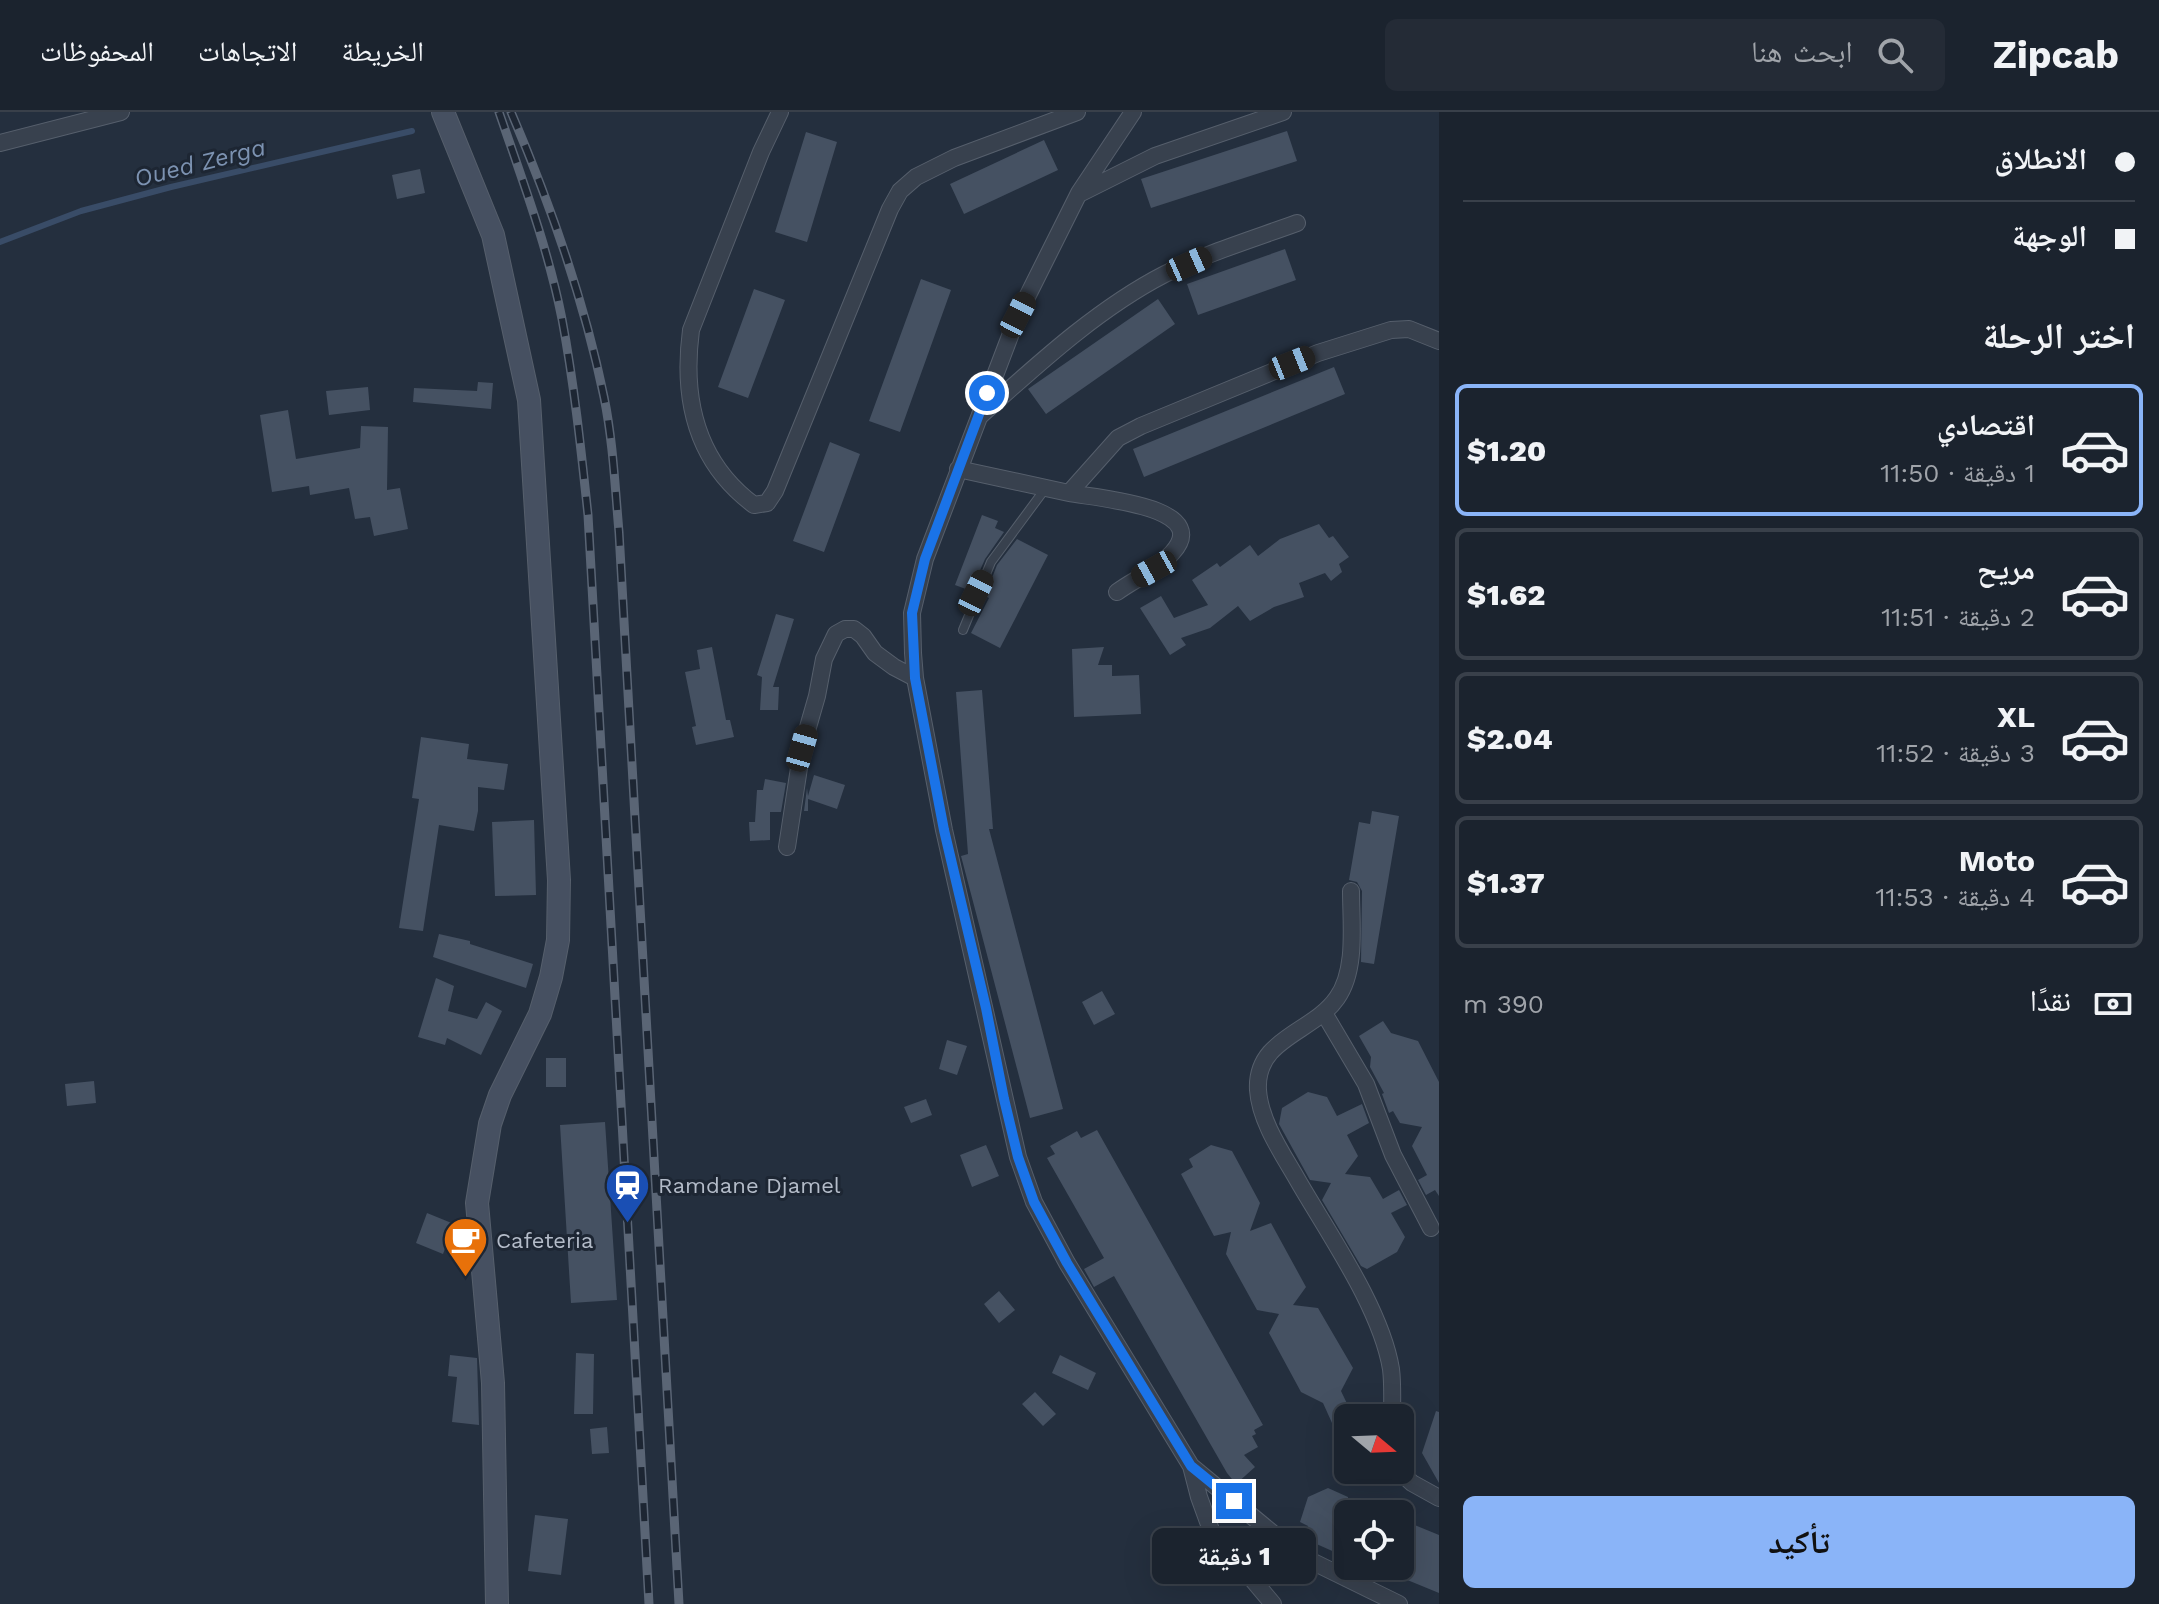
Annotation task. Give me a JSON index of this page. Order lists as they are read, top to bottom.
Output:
{
  "water": ["Oued Zerga"],
  "places": {
    "station": ["Ramdane Djamel"],
    "cafe": ["Cafeteria"]
  },
  "north": "right",
  "page": {
    "header": "Zipcab",
    "search": "ابحث هنا",
    "nav": ["الخريطة", "الاتجاهات", "المحفوظات"],
    "banner": ["الانطلاق", "الوجهة"],
    "heading": "اختر الرحلة",
    "list": [
      {
        "name": "اقتصادي",
        "note": "1 دقيقة · 11:50",
        "value": "$1.20"
      },
      {
        "name": "مريح",
        "note": "2 دقيقة · 11:51",
        "value": "$1.62"
      },
      {
        "name": "XL",
        "note": "3 دقيقة · 11:52",
        "value": "$2.04"
      },
      {
        "name": "Moto",
        "note": "4 دقيقة · 11:53",
        "value": "$1.37"
      }
    ],
    "pay": ["نقدًا", "390 m"],
    "buttons": "تأكيد",
    "bubble": "1 دقيقة"
  }
}
